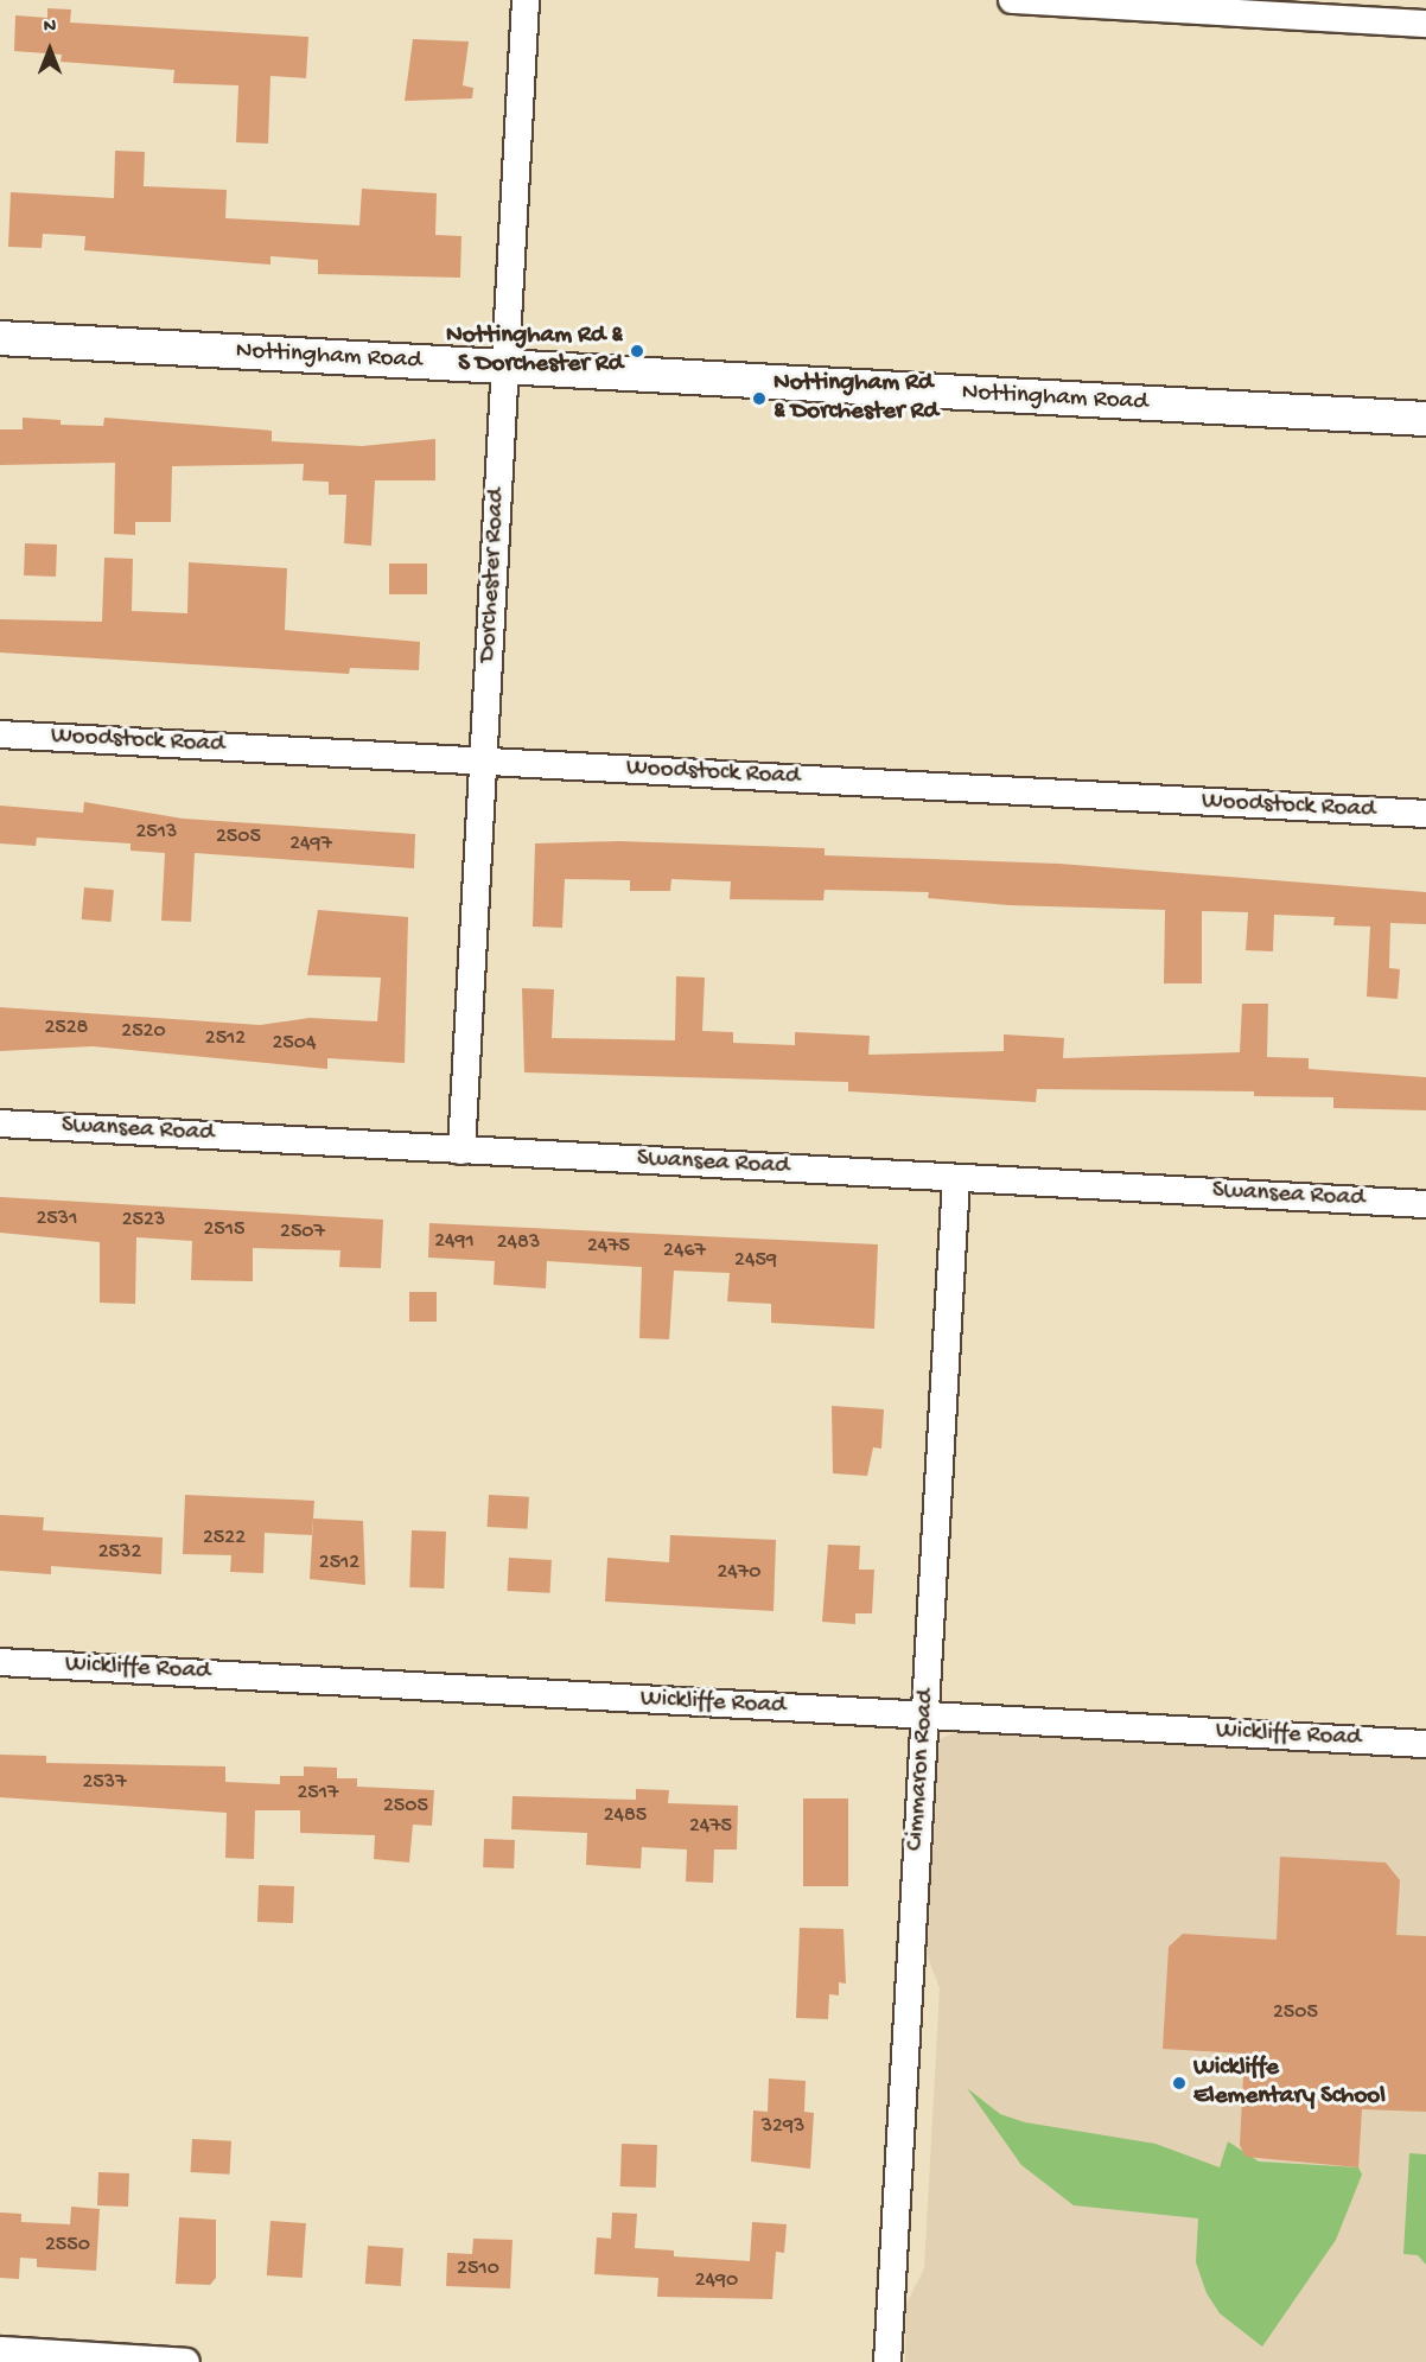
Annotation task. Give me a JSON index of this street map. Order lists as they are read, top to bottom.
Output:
{
  "streets": {
    "street": [
      "Nottingham Road",
      "Dorchester Road",
      "Woodstock Road",
      "Swansea Road",
      "Wickliffe Road",
      "Cimmaron Road"
    ]
  },
  "crossings": [
    ["Nottingham Road", "Dorchester Road"],
    ["Dorchester Road", "Woodstock Road"],
    ["Dorchester Road", "Swansea Road"],
    ["Swansea Road", "Cimmaron Road"],
    ["Wickliffe Road", "Cimmaron Road"]
  ],
  "places": ["Nottingham Rd & S Dorchester Rd", "Nottingham Rd & Dorchester Rd", "Wickliffe Elementary School"],
  "house_numbers": [
    "2513",
    "2505",
    "2497",
    "2528",
    "2520",
    "2512",
    "2504",
    "2531",
    "2523",
    "2515",
    "2507",
    "2491",
    "2483",
    "2475",
    "2467",
    "2459",
    "2522",
    "2532",
    "2512",
    "2470",
    "2537",
    "2517",
    "2505",
    "2485",
    "2475",
    "2505",
    "3293",
    "2550",
    "2510",
    "2490"
  ],
  "north": "top"
}
